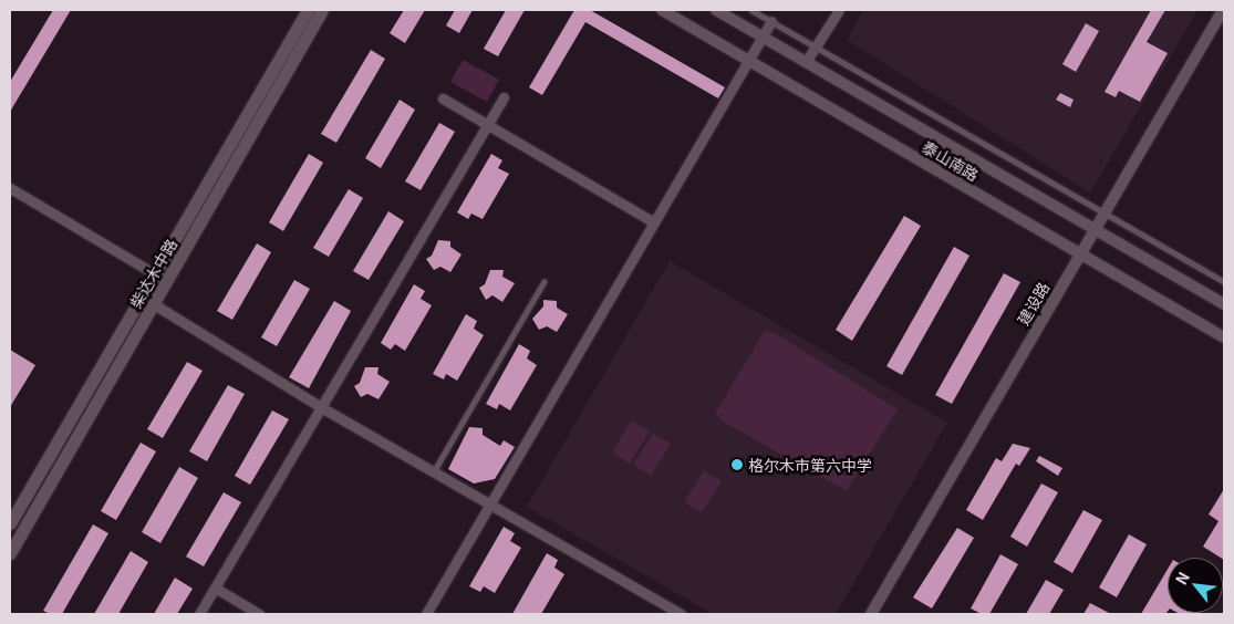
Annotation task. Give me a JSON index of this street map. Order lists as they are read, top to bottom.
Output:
{
  "streets": {
    "main road": ["柴达木中路"],
    "street": ["泰山南路", "建设路"]
  },
  "crossings": [
    ["泰山南路", "建设路"]
  ],
  "places": ["格尔木市第六中学"],
  "north": "top left"
}
